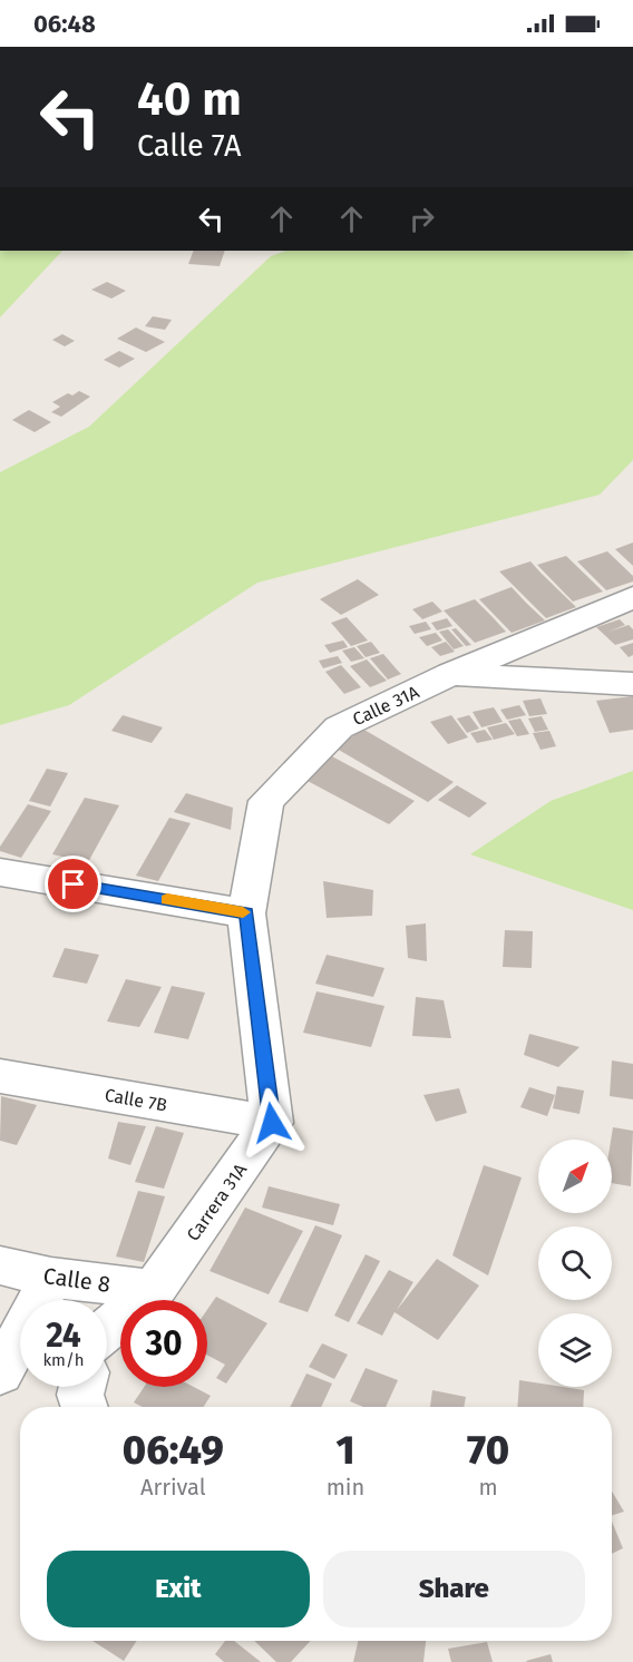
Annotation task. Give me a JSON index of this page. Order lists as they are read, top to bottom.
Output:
{
  "streets": {
    "street": [
      "Calle 31A",
      "Calle 7B",
      "Carrera 31A",
      "Calle 8"
    ]
  },
  "crossings": [
    ["Calle 7B", "Carrera 31A"],
    ["Carrera 31A", "Calle 8"]
  ],
  "north": "top right",
  "page": {
    "status": "06:48",
    "turn": ["40 m", "Calle 7A"],
    "speed": "24 km/h",
    "limit": "30",
    "eta": [
      "06:49",
      "Arrival",
      "1",
      "min",
      "70",
      "m"
    ],
    "buttons": ["Exit", "Share"]
  }
}
